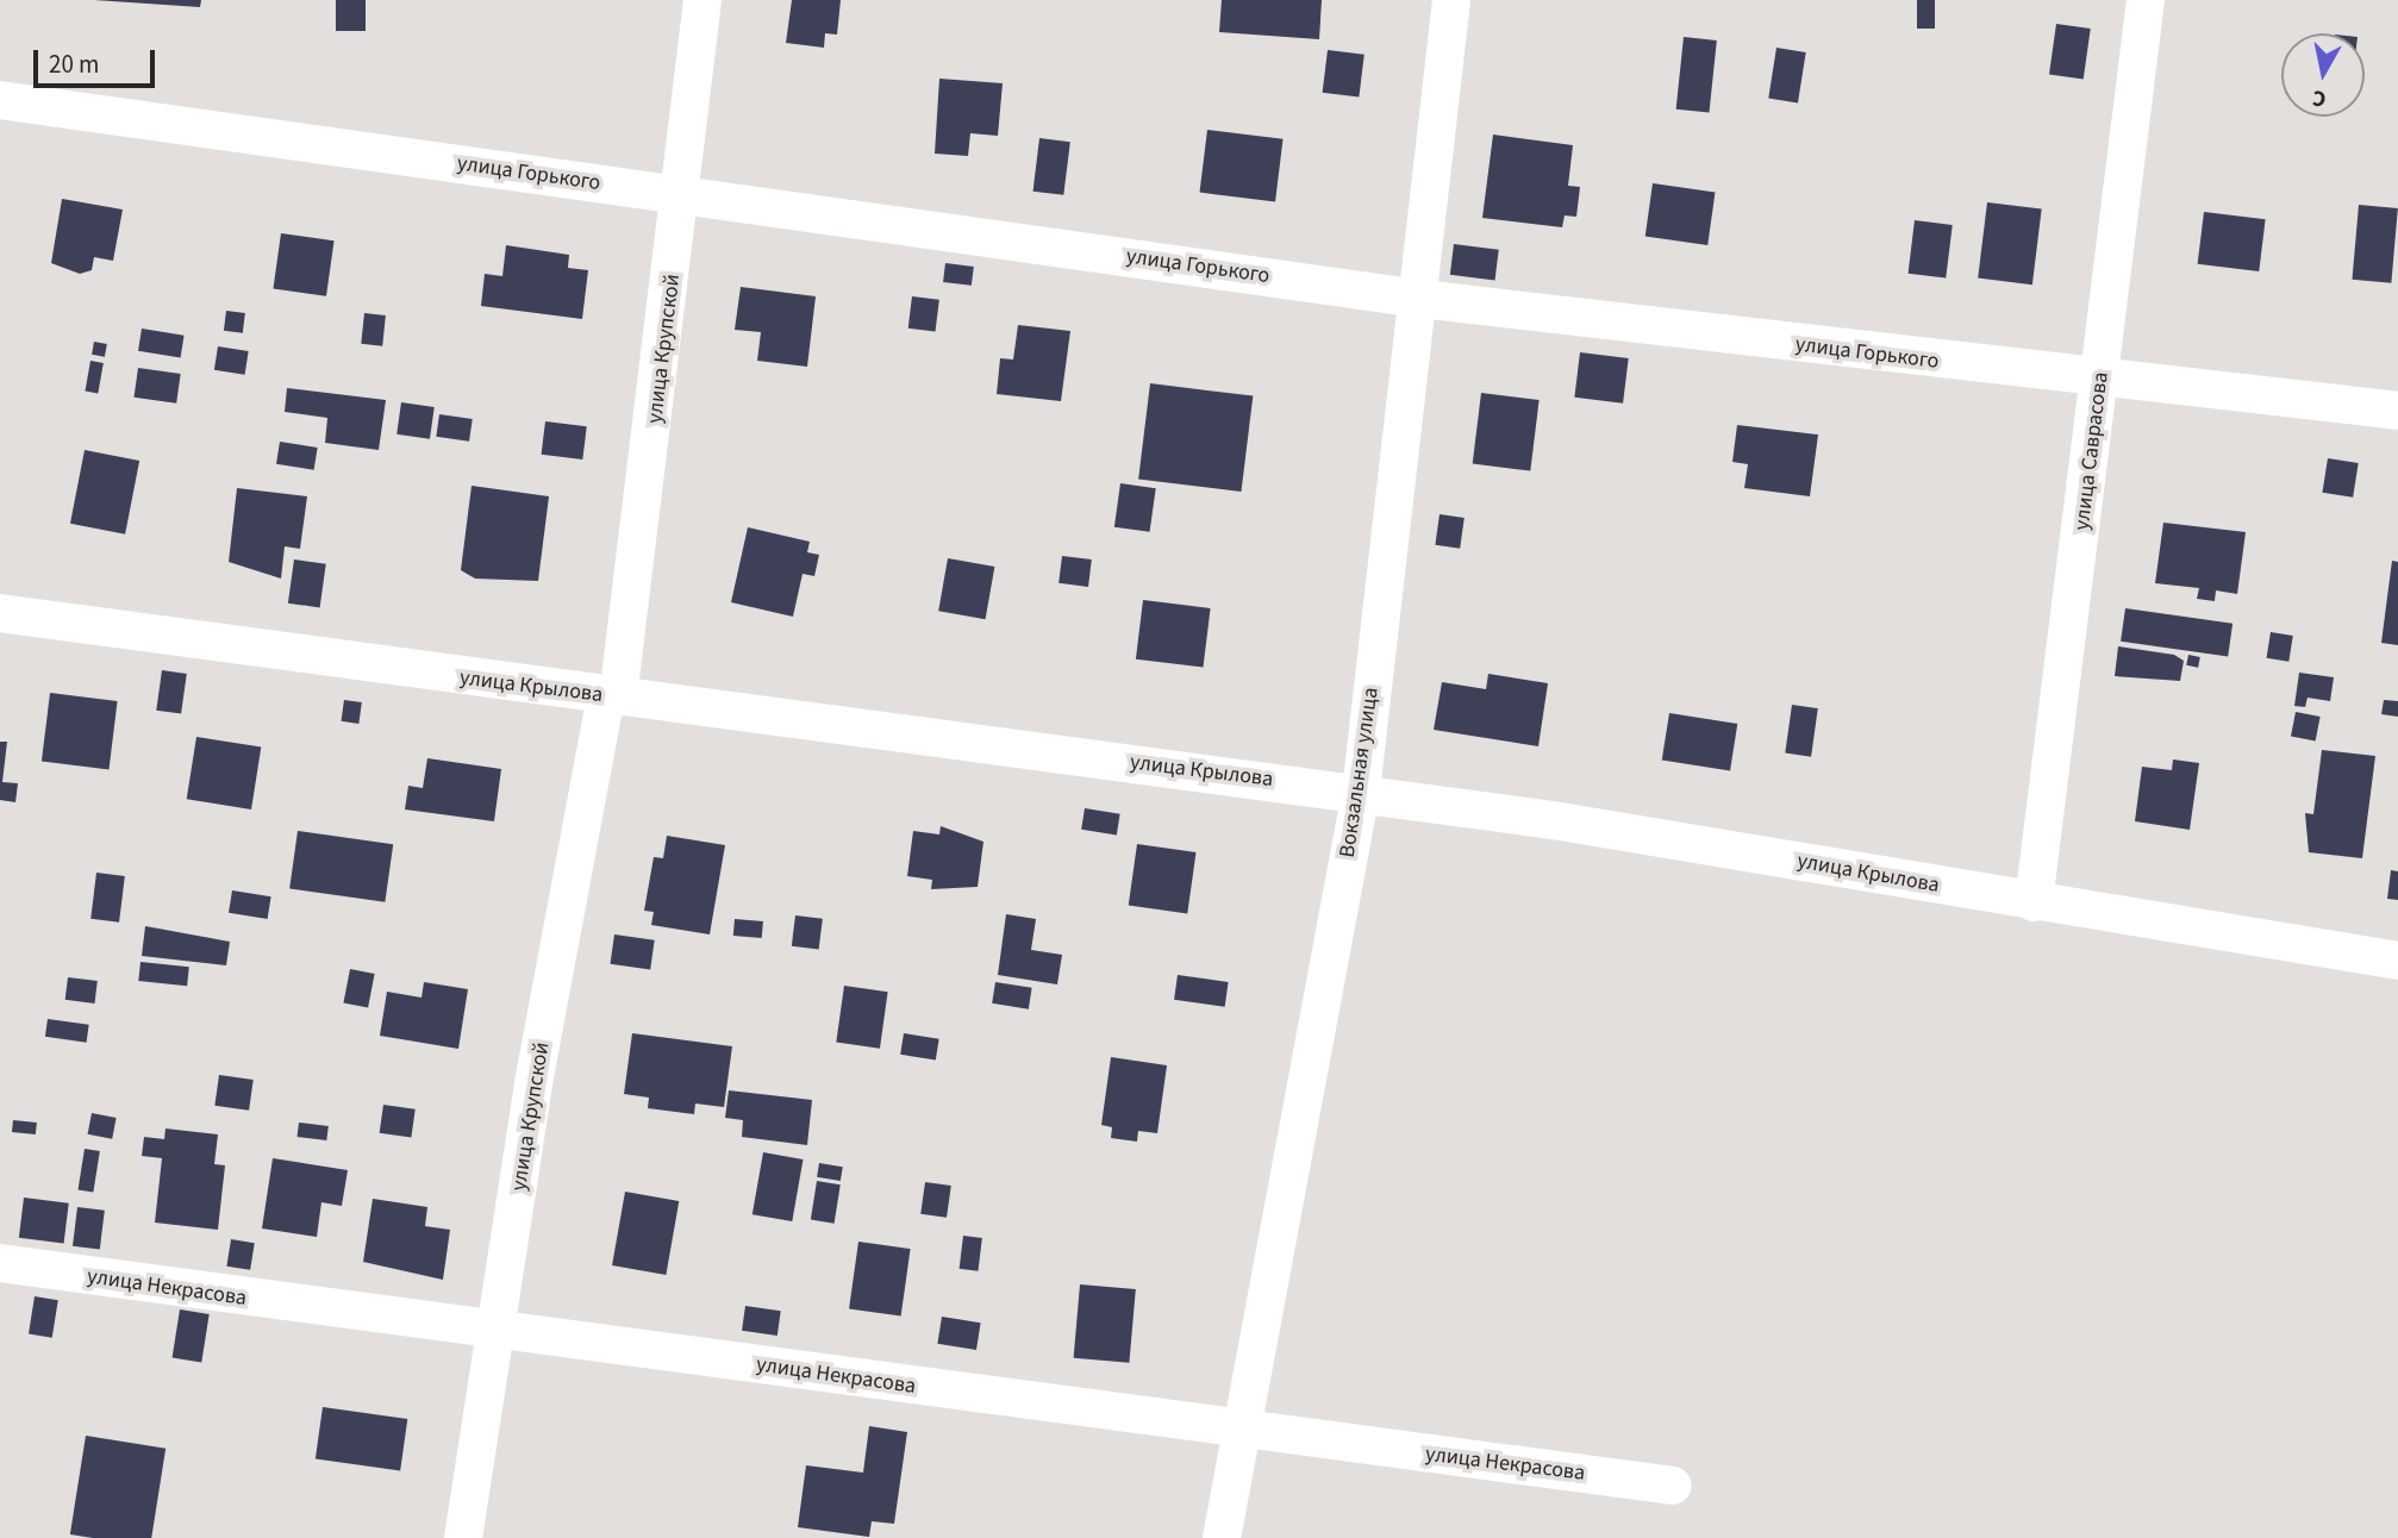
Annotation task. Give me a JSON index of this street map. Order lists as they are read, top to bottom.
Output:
{
  "streets": {
    "street": [
      "улица Горького",
      "улица Крупской",
      "улица Саврасова",
      "улица Крылова",
      "Вокзальная улица",
      "улица Некрасова"
    ]
  },
  "crossings": [
    ["улица Горького", "улица Крупской"],
    ["улица Горького", "улица Саврасова"],
    ["улица Горького", "Вокзальная улица"],
    ["улица Крупской", "улица Крылова"],
    ["улица Крупской", "улица Некрасова"],
    ["улица Саврасова", "улица Крылова"],
    ["улица Крылова", "Вокзальная улица"],
    ["Вокзальная улица", "улица Некрасова"]
  ],
  "scale_bar": "20 m",
  "north": "bottom"
}
